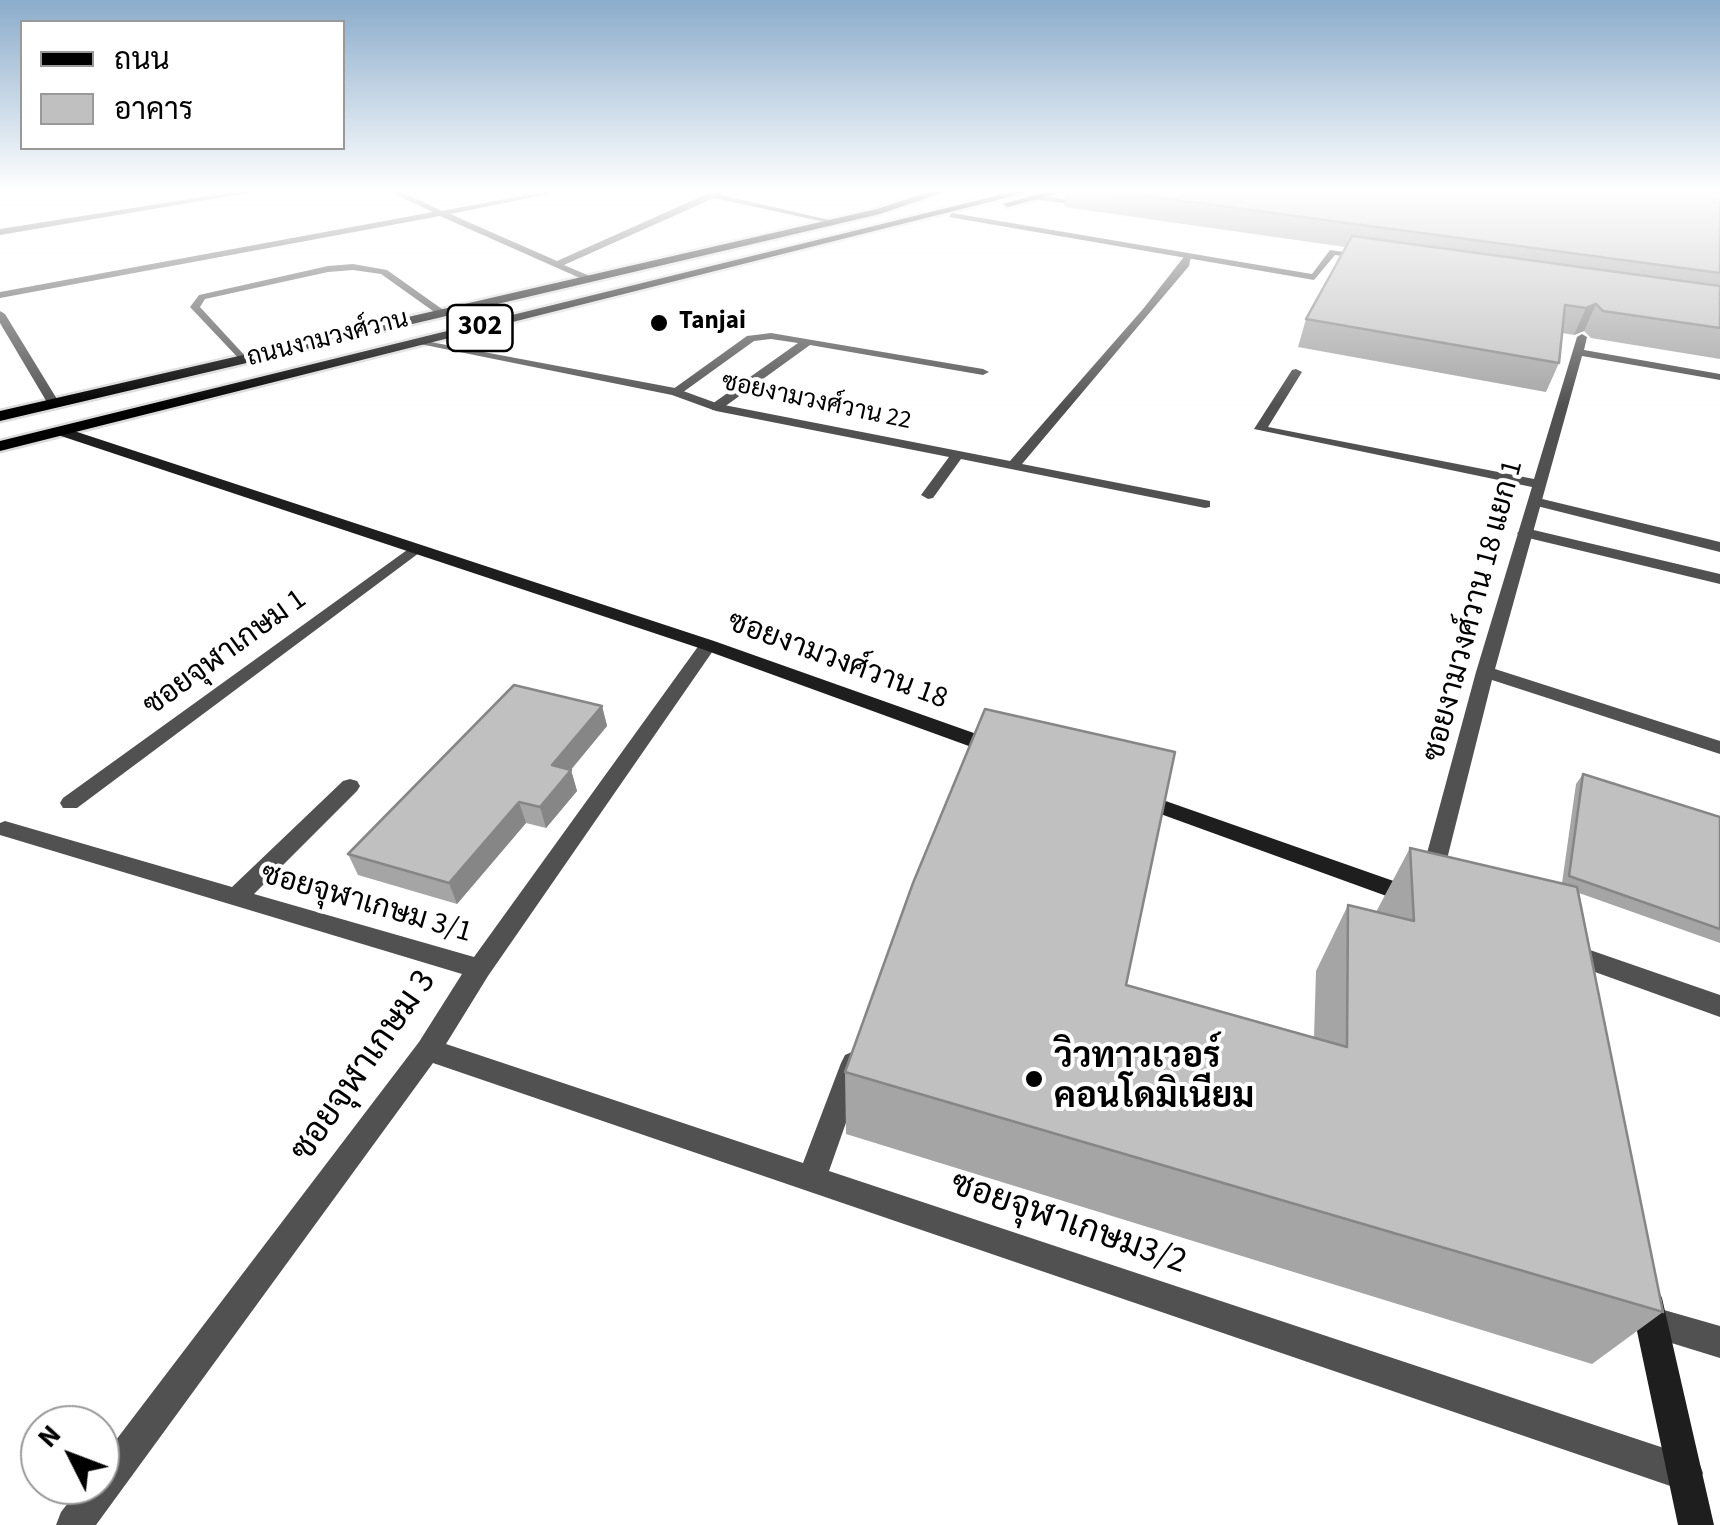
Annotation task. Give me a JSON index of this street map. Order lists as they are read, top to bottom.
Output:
{
  "streets": {
    "main road": ["302", "ถนนงามวงศ์วาน"],
    "street": [
      "ซอยงามวงศ์วาน 22",
      "ซอยงามวงศ์วาน 18 แยก 1",
      "ซอยจุฬาเกษม 1",
      "ซอยงามวงศ์วาน 18",
      "ซอยจุฬาเกษม 3/1",
      "ซอยจุฬาเกษม 3",
      "ซอยจุฬาเกษม3/2"
    ]
  },
  "crossings": [
    ["ถนนงามวงศ์วาน", "ซอยงามวงศ์วาน 22"],
    ["ถนนงามวงศ์วาน", "ซอยงามวงศ์วาน 18"],
    ["ซอยจุฬาเกษม 1", "ซอยงามวงศ์วาน 18"],
    ["ซอยงามวงศ์วาน 18", "ซอยจุฬาเกษม 3"],
    ["ซอยจุฬาเกษม 3/1", "ซอยจุฬาเกษม 3"],
    ["ซอยจุฬาเกษม 3", "ซอยจุฬาเกษม3/2"]
  ],
  "places": ["Tanjai", "วิวทาวเวอร์ คอนโดมิเนียม"],
  "legend": ["ถนน", "อาคาร"],
  "north": "top left"
}
